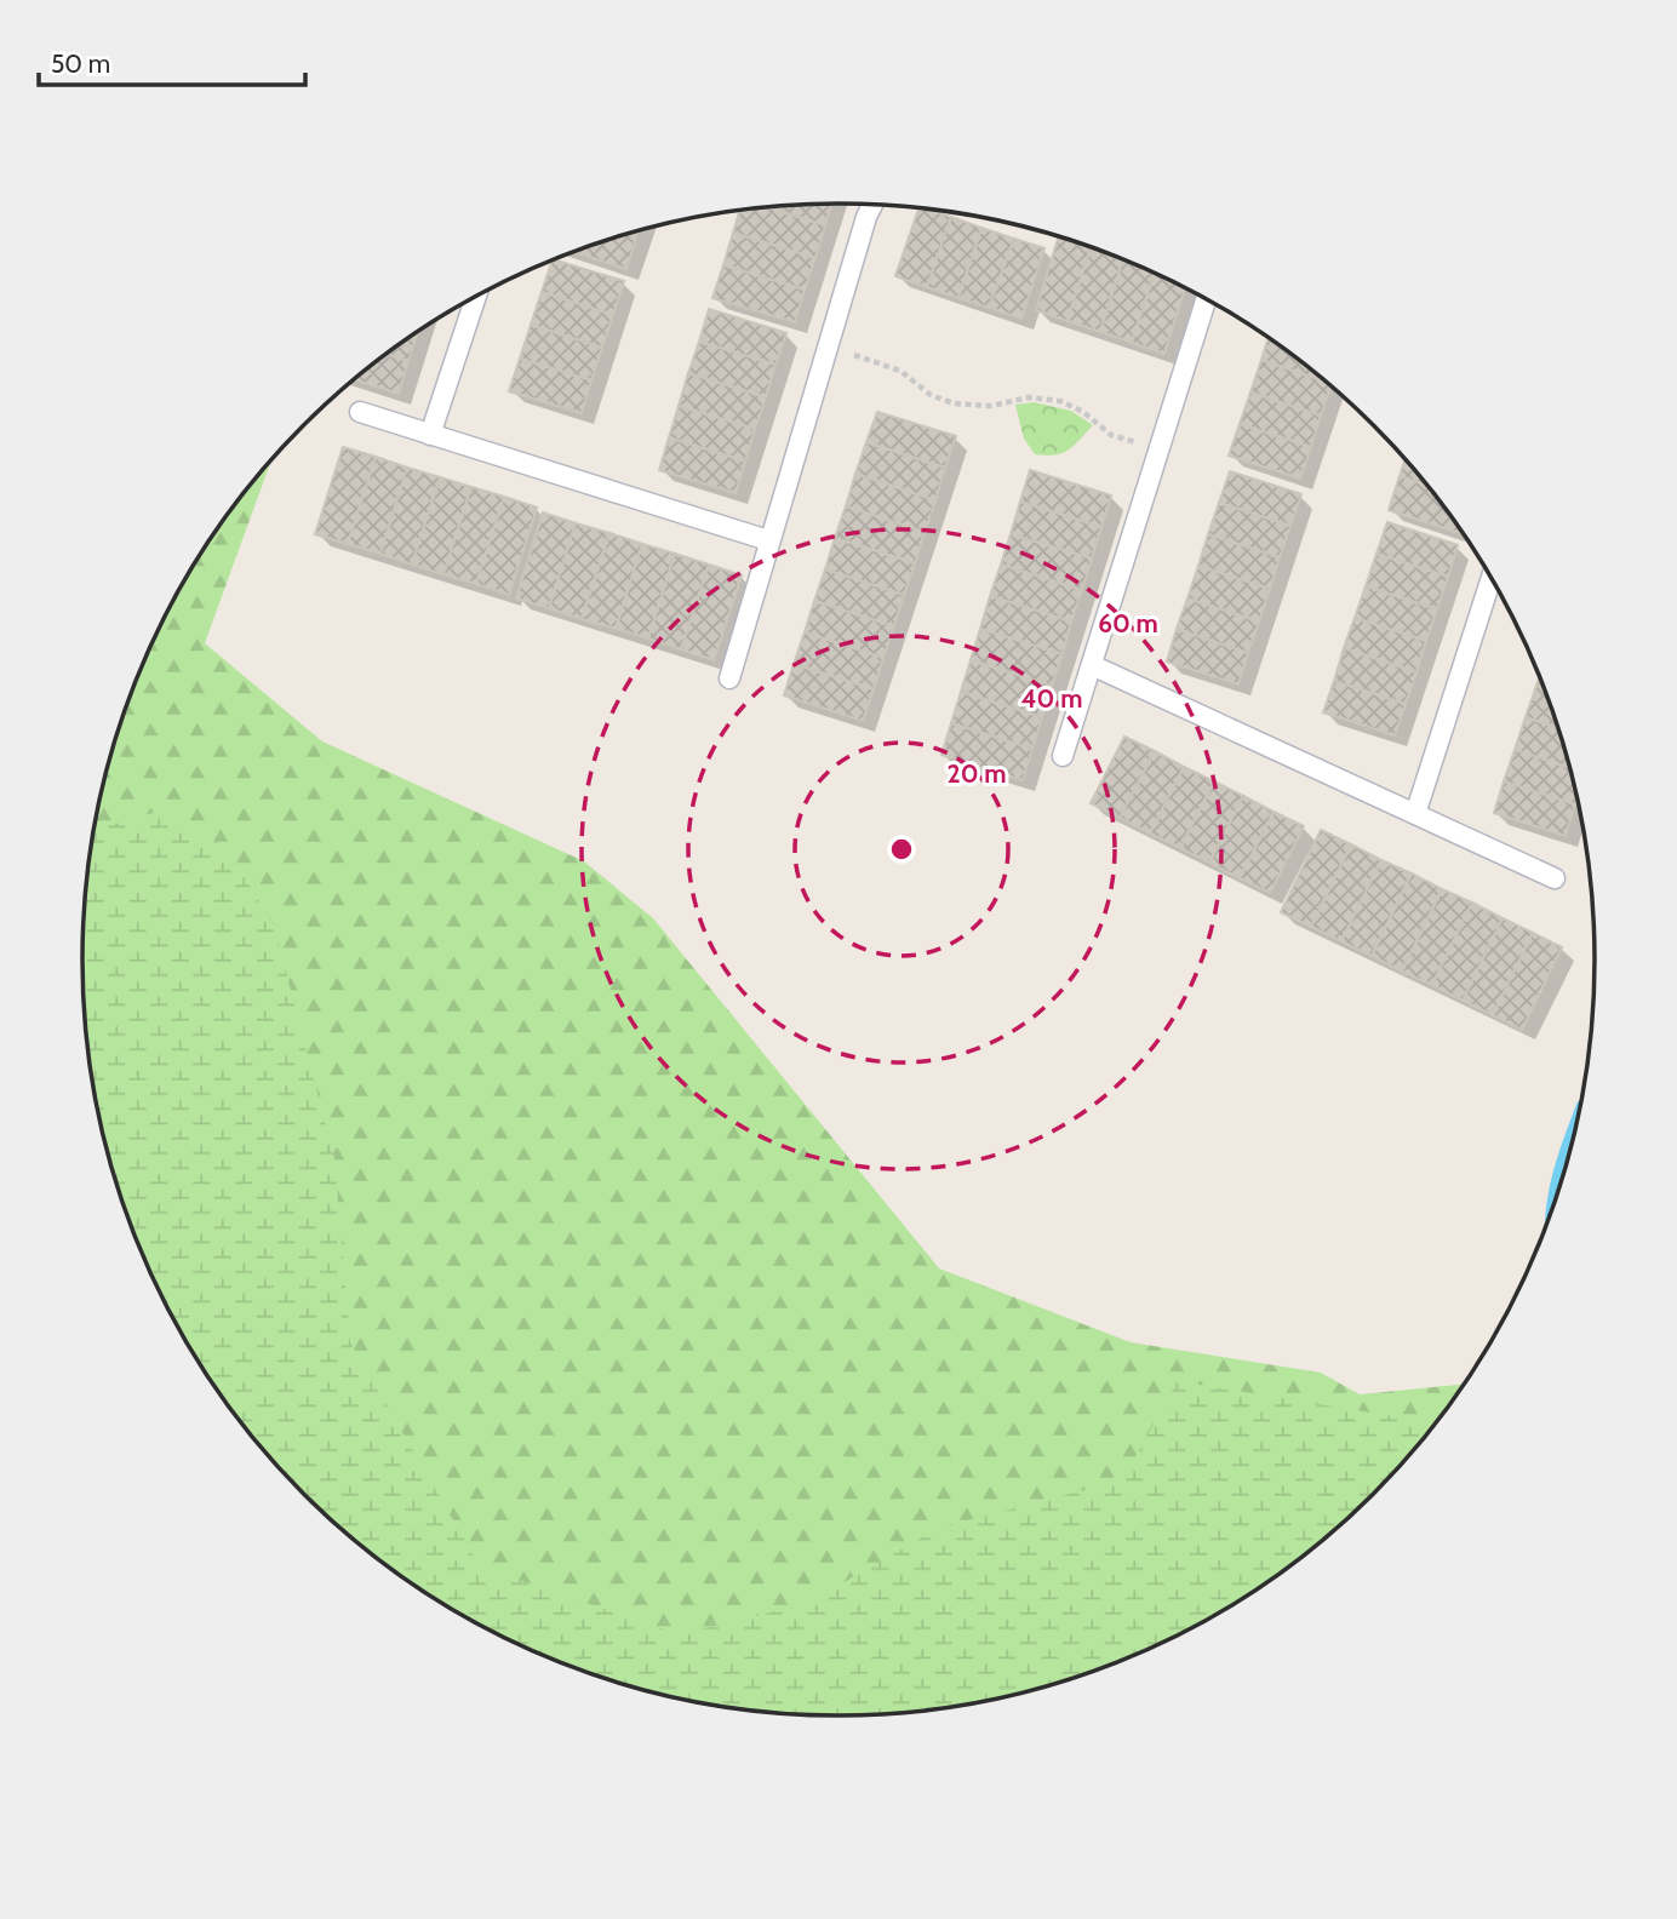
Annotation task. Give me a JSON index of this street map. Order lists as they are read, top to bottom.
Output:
{
  "scale_bar": "50 m",
  "rings": ["60 m", "40 m", "20 m"]
}
